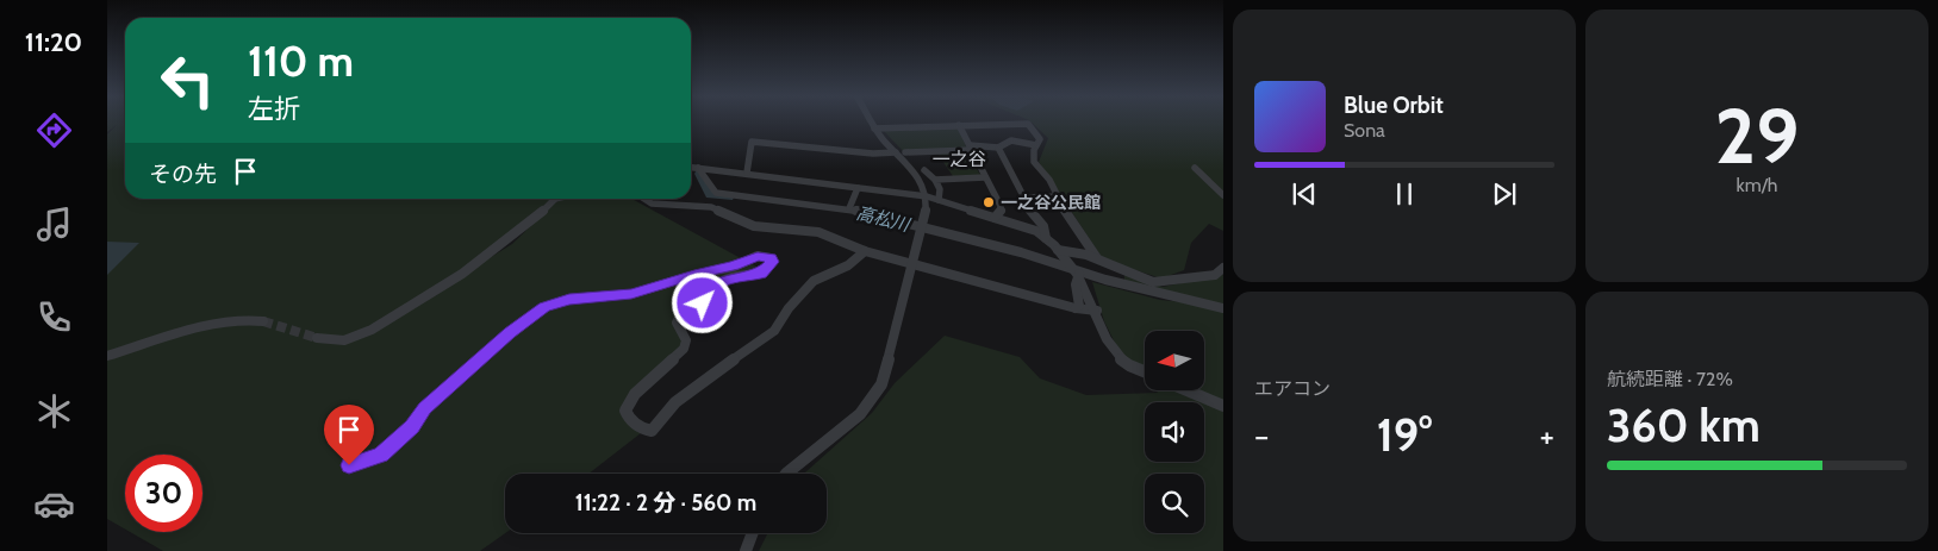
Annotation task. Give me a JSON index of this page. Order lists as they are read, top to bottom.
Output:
{
  "districts": ["一之谷"],
  "water": ["高松川"],
  "places": ["一之谷公民館"],
  "north": "left",
  "page": {
    "tabs": "11:20",
    "tile": [
      ["29", "km/h"],
      "エアコン",
      ["航続距離 · 72%", "360 km"]
    ],
    "turn": ["110 m", "左折"],
    "song": ["Blue Orbit", "Sona"],
    "then": "その先",
    "heat": ["−", "19°", "+"],
    "limit": "30",
    "trip": "11:22 · 2 分 · 560 m"
  }
}
